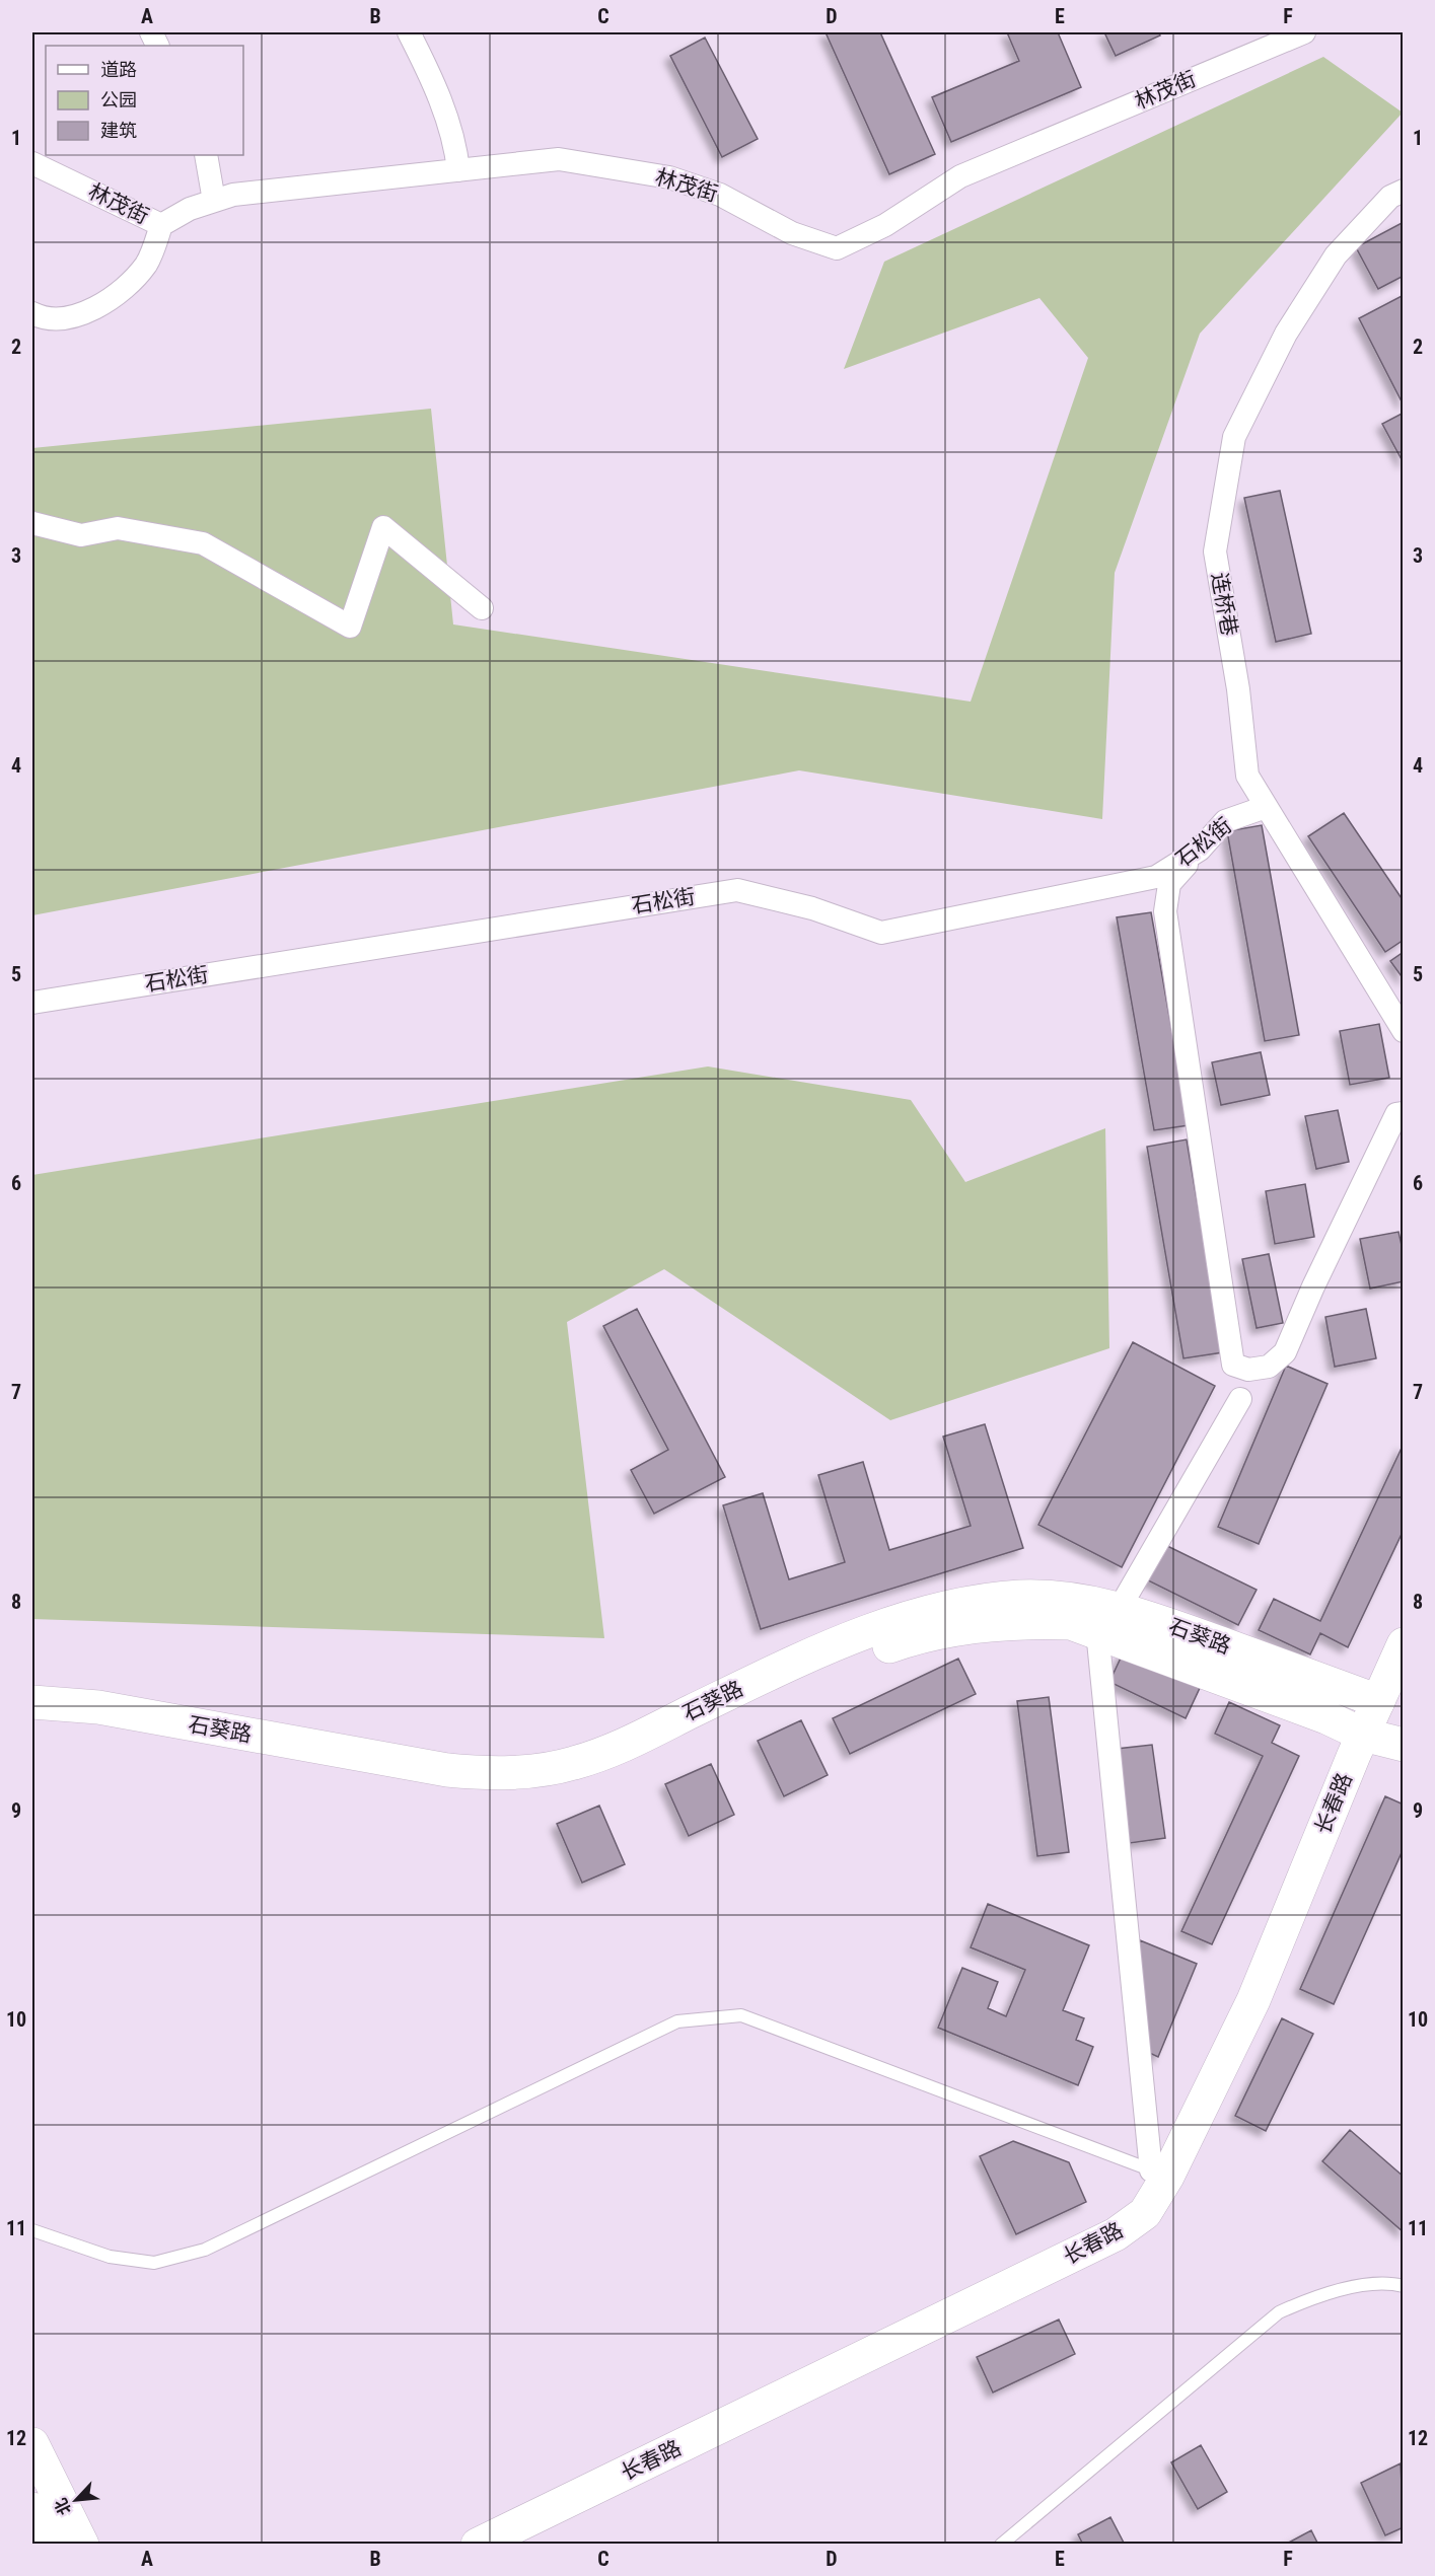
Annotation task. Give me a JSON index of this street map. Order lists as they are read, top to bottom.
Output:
{
  "streets": {
    "main road": ["石葵路", "长春路"],
    "street": ["林茂街", "连桥巷", "石松街"]
  },
  "crossings": [
    ["连桥巷", "石松街"],
    ["石葵路", "长春路"]
  ],
  "legend": ["道路", "公园", "建筑"],
  "north": "bottom left",
  "grid": {
    "columns": [
      "A",
      "B",
      "C",
      "D",
      "E",
      "F"
    ],
    "rows": [
      "1",
      "2",
      "3",
      "4",
      "5",
      "6",
      "7",
      "8",
      "9",
      "10",
      "11",
      "12"
    ]
  }
}
